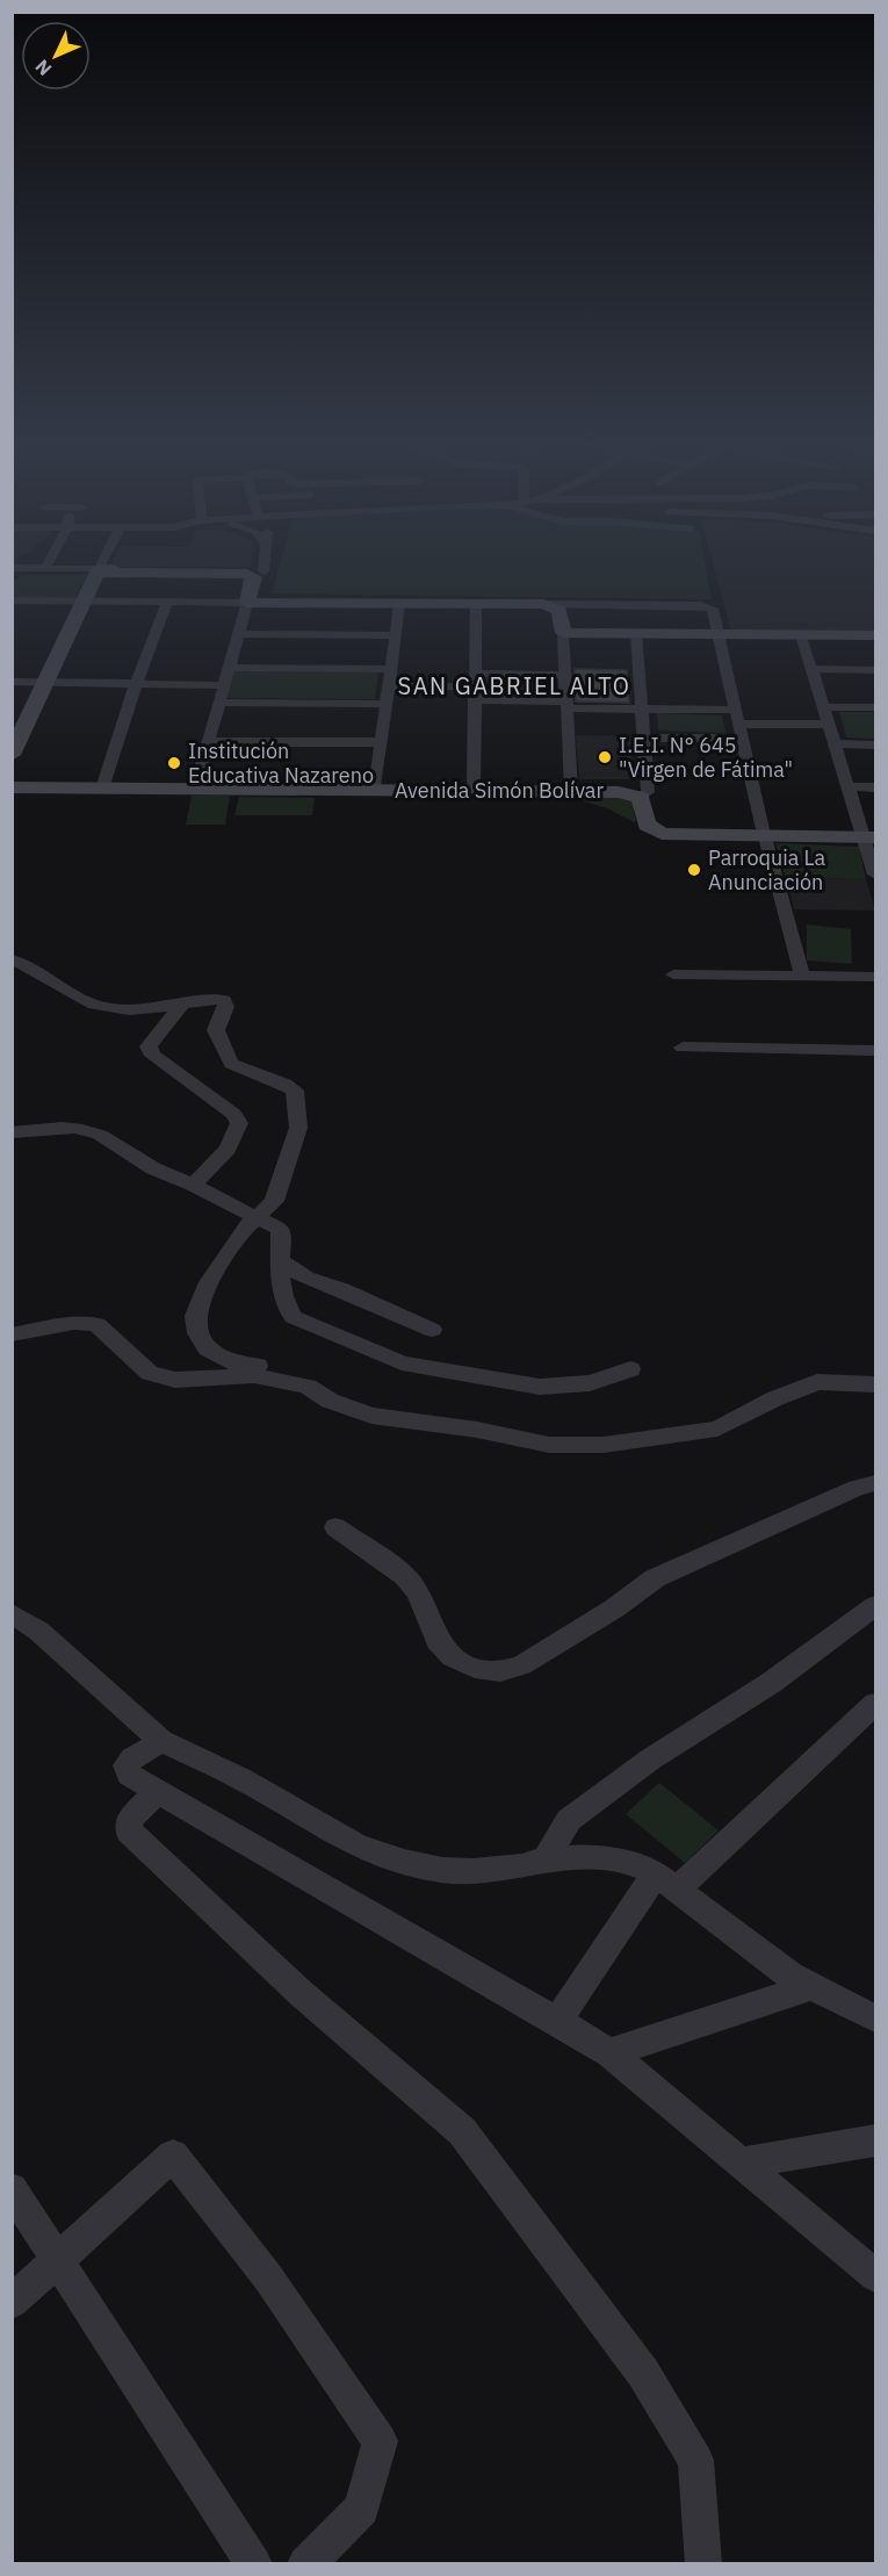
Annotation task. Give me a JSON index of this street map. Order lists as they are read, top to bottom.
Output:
{
  "streets": {
    "street": ["Avenida Simón Bolívar"]
  },
  "districts": ["SAN GABRIEL ALTO"],
  "places": ["I.E.I. N° 645 \"Virgen de Fátima\"", "Institución Educativa Nazareno", "Parroquia La Anunciación"],
  "north": "bottom left"
}
